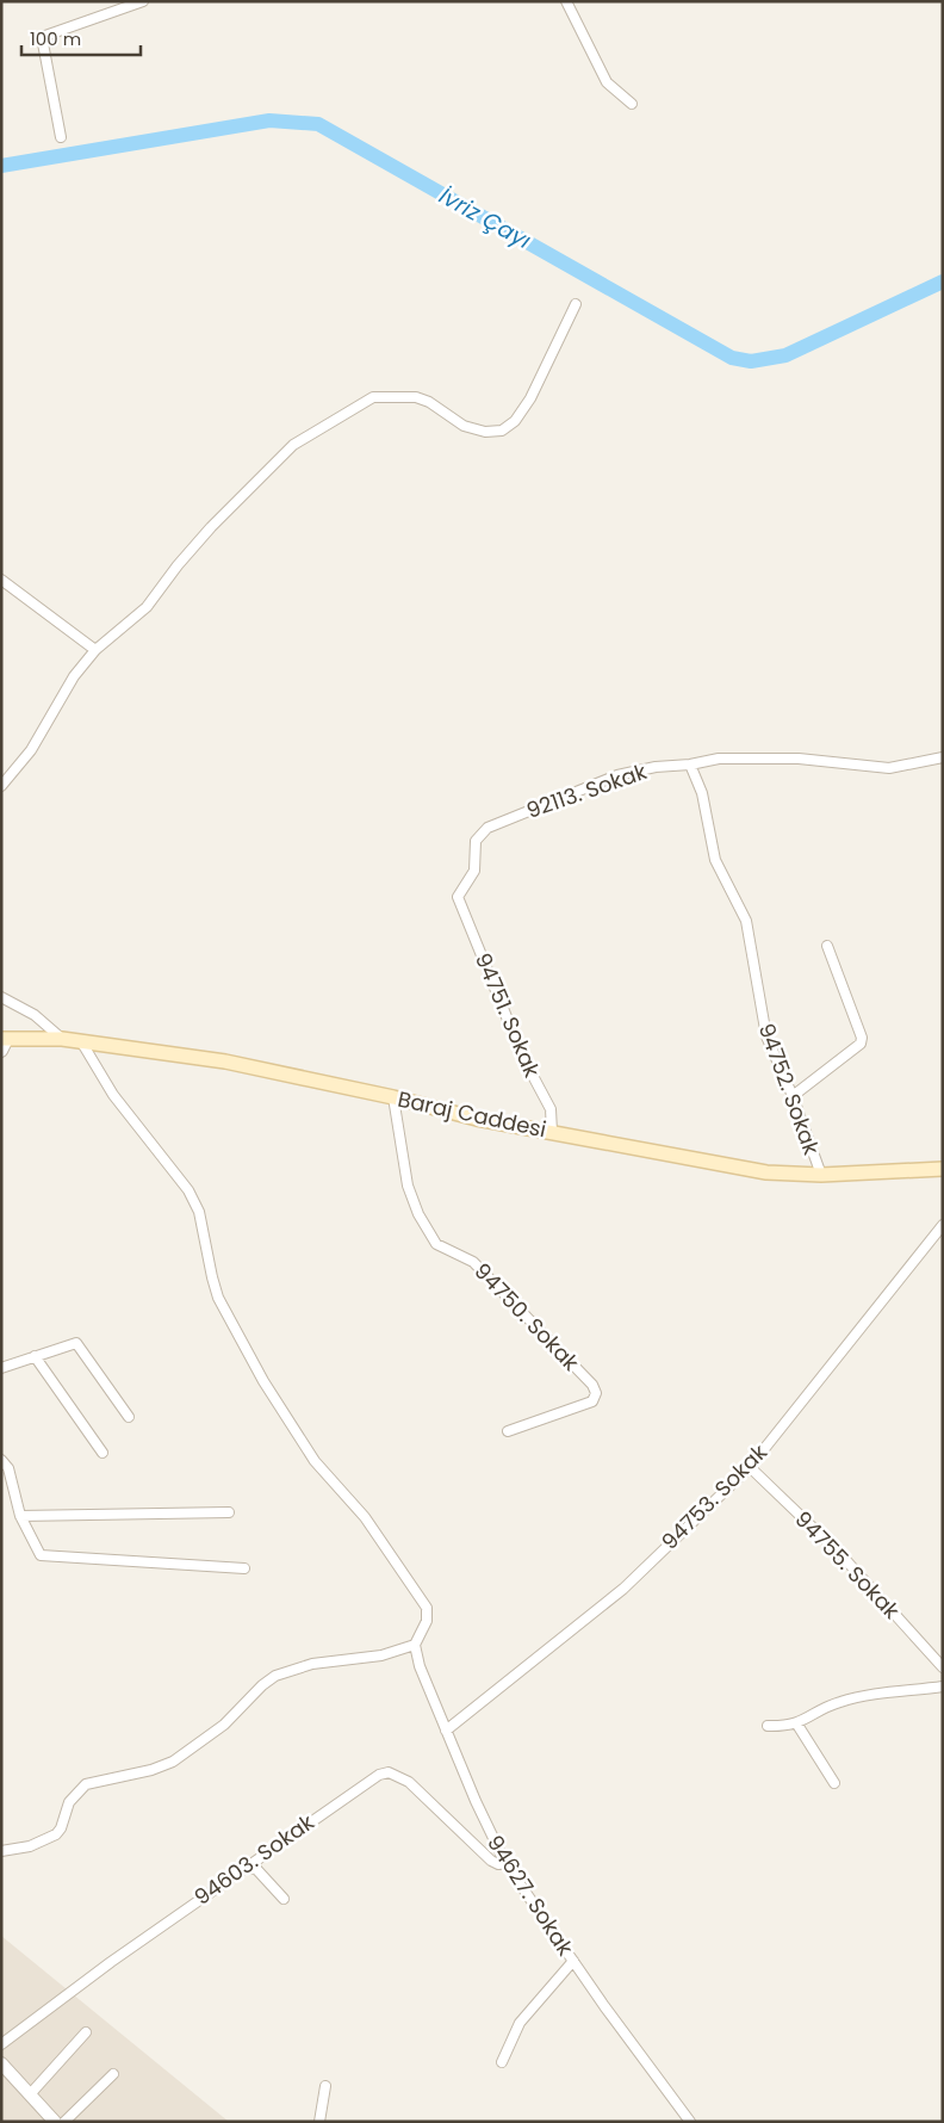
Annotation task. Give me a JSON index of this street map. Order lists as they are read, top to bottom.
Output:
{
  "streets": {
    "main road": ["Baraj Caddesi"],
    "street": [
      "92113. Sokak",
      "94751. Sokak",
      "94752. Sokak",
      "94750. Sokak",
      "94753. Sokak",
      "94755. Sokak",
      "94603. Sokak",
      "94627. Sokak"
    ]
  },
  "crossings": [
    ["92113. Sokak", "94751. Sokak"],
    ["92113. Sokak", "94752. Sokak"],
    ["94751. Sokak", "Baraj Caddesi"],
    ["94752. Sokak", "Baraj Caddesi"],
    ["Baraj Caddesi", "94750. Sokak"],
    ["94753. Sokak", "94755. Sokak"],
    ["94753. Sokak", "94627. Sokak"],
    ["94603. Sokak", "94627. Sokak"]
  ],
  "water": ["İvriz Çayı"],
  "scale_bar": "100 m"
}
